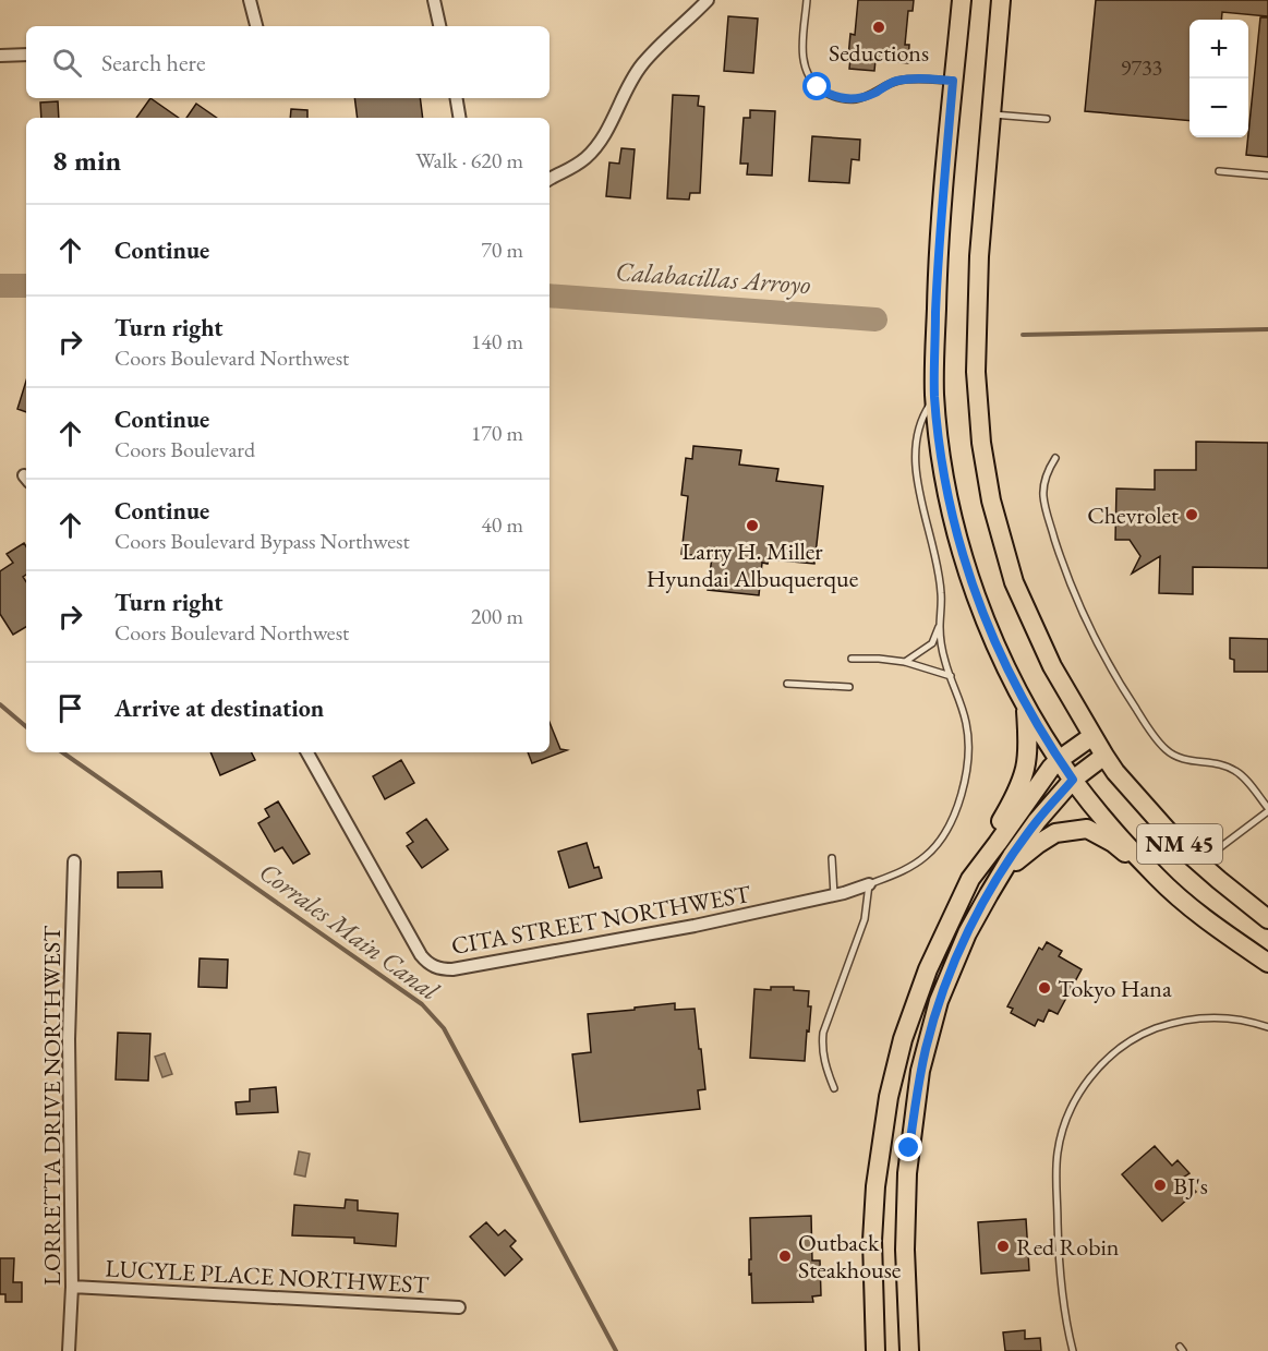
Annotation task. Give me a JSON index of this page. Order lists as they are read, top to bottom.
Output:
{
  "streets": {
    "main road": ["NM 45"],
    "street": ["CITA STREET NORTHWEST", "LORRETTA DRIVE NORTHWEST", "LUCYLE PLACE NORTHWEST"]
  },
  "crossings": [
    ["LORRETTA DRIVE NORTHWEST", "LUCYLE PLACE NORTHWEST"]
  ],
  "water": ["Calabacillas Arroyo", "Corrales Main Canal"],
  "places": [
    "Seductions",
    "Chevrolet",
    "Larry H. Miller Hyundai Albuquerque",
    "Tokyo Hana",
    "BJ's",
    "Red Robin",
    "Outback Steakhouse"
  ],
  "house_numbers": ["9733"],
  "page": {
    "map_buttons": ["+", "−"],
    "search": "Search here",
    "heading": ["8 min", "Walk · 620 m"],
    "list": [
      ["Continue", "70 m"],
      ["Turn right", "Coors Boulevard Northwest", "140 m"],
      ["Continue", "Coors Boulevard", "170 m"],
      ["Continue", "Coors Boulevard Bypass Northwest", "40 m"],
      ["Turn right", "Coors Boulevard Northwest", "200 m"],
      "Arrive at destination"
    ]
  }
}
